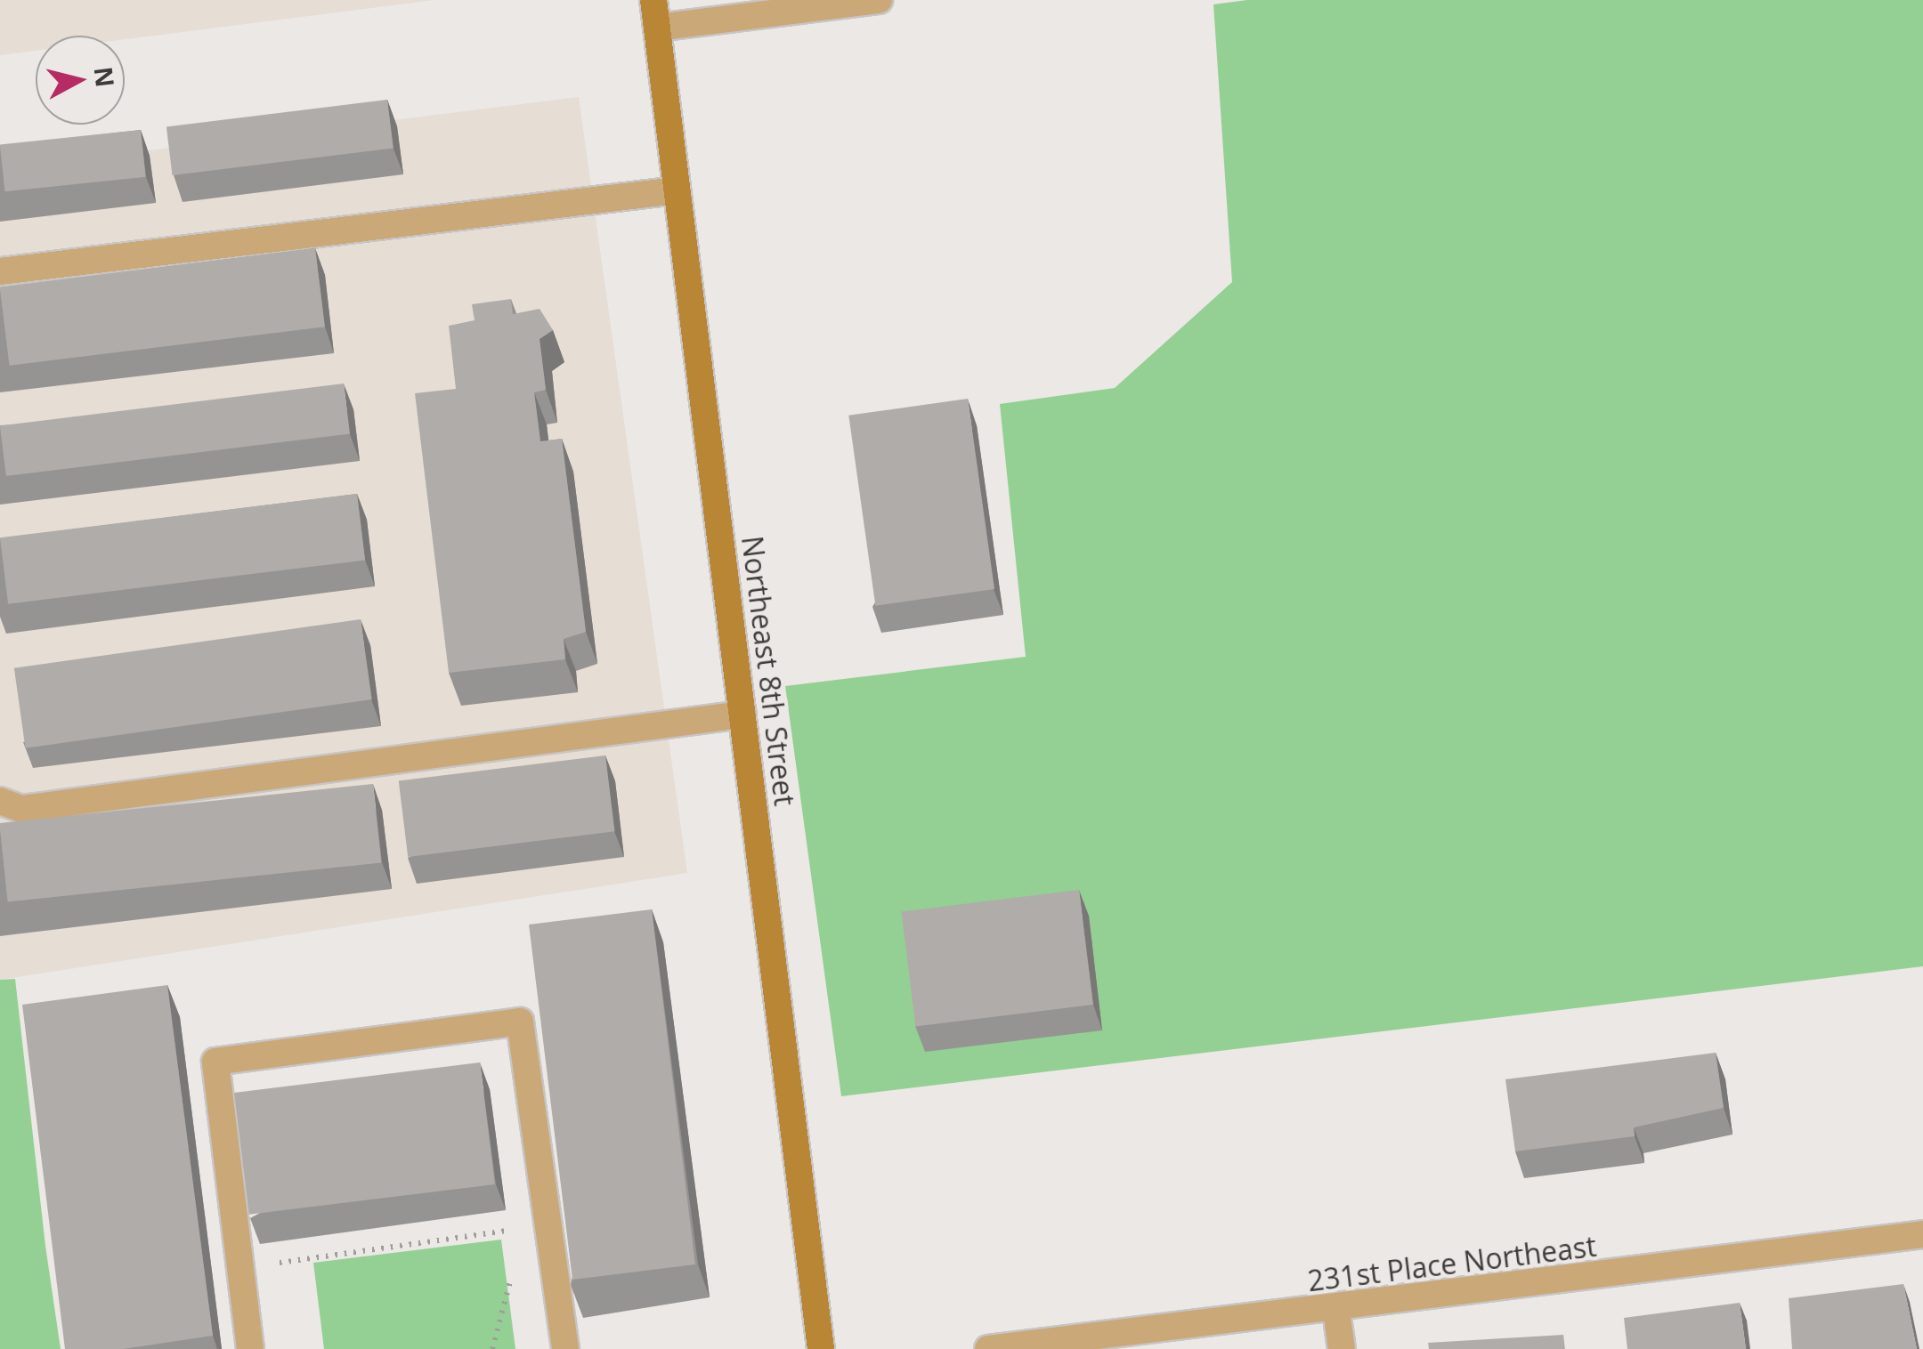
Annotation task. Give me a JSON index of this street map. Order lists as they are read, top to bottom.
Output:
{
  "streets": {
    "street": ["Northeast 8th Street", "231st Place Northeast"]
  },
  "north": "right"
}
